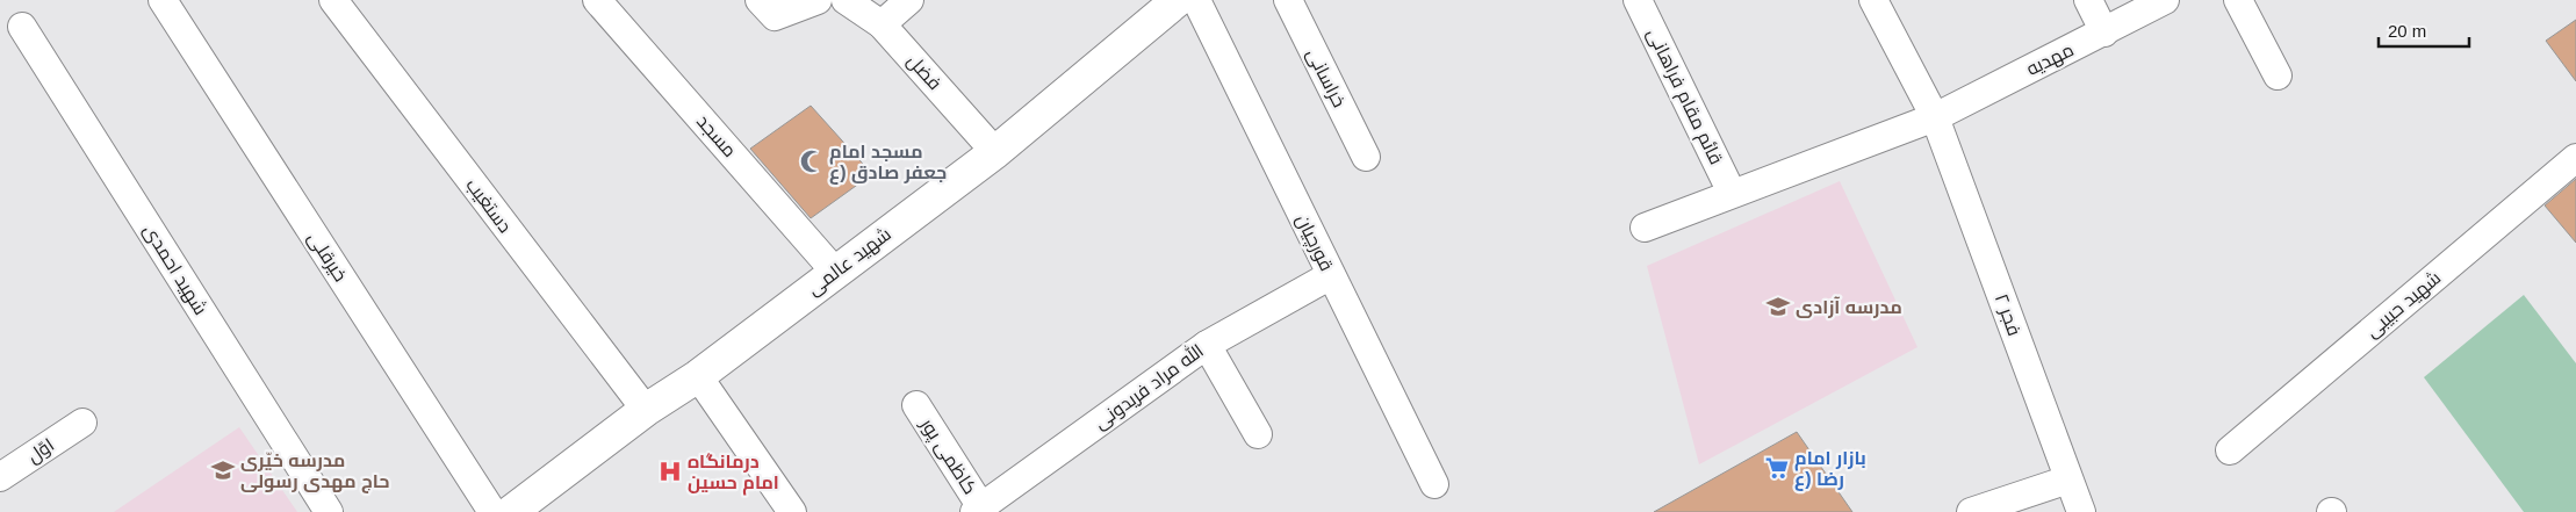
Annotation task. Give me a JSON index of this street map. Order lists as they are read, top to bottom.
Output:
{
  "streets": {
    "main road": ["شهید عالمی"],
    "street": [
      "مهدیه",
      "فضل",
      "خراسانی",
      "قائم مقام فراهانی",
      "مسجد",
      "دستغیب",
      "قورچیان",
      "خیرقلی",
      "شهید احمدی",
      "شهید حبیبی",
      "فجر ۲",
      "الله مراد فریدونی",
      "اوّل",
      "کاظمی پور"
    ]
  },
  "crossings": [
    ["مهدیه", "قائم مقام فراهانی"],
    ["مهدیه", "فجر ۲"],
    ["فضل", "شهید عالمی"],
    ["مسجد", "شهید عالمی"],
    ["دستغیب", "شهید عالمی"],
    ["قورچیان", "الله مراد فریدونی"],
    ["الله مراد فریدونی", "کاظمی پور"]
  ],
  "places": {
    "mosque": ["مسجد امام جعفر صادق (ع"],
    "school or university": ["مدرسه آزادی", "مدرسه خیّری حاج مهدی رسولی"],
    "supermarket": ["بازار امام رضا (ع"],
    "hospital": ["درمانگاه امام حسین"]
  },
  "scale_bar": "20 m"
}
